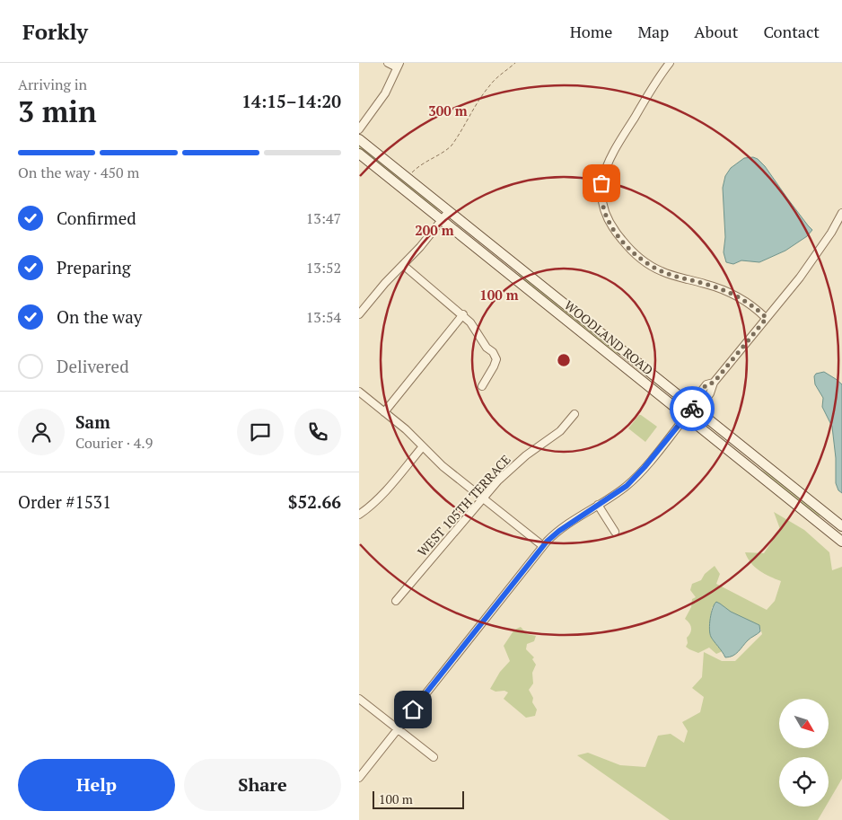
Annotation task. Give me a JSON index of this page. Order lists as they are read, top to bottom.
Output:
{
  "streets": {
    "main road": ["WOODLAND ROAD"],
    "street": ["WEST 105TH TERRACE"]
  },
  "scale_bar": "100 m",
  "north": "bottom right",
  "page": {
    "header": "Forkly",
    "nav": [
      "Home",
      "Map",
      "About",
      "Contact"
    ],
    "heading": ["3 min", "Arriving in", "14:15–14:20"],
    "panel": [
      "Sam",
      "Courier · 4.9",
      "Order #1531",
      "$52.66"
    ],
    "bar": "On the way · 450 m",
    "list": [
      ["Confirmed", "13:47"],
      ["Preparing", "13:52"],
      ["On the way", "13:54"],
      "Delivered"
    ],
    "buttons": ["Help", "Share"],
    "scale": "100 m"
  },
  "rings": ["300 m", "200 m", "100 m"]
}
